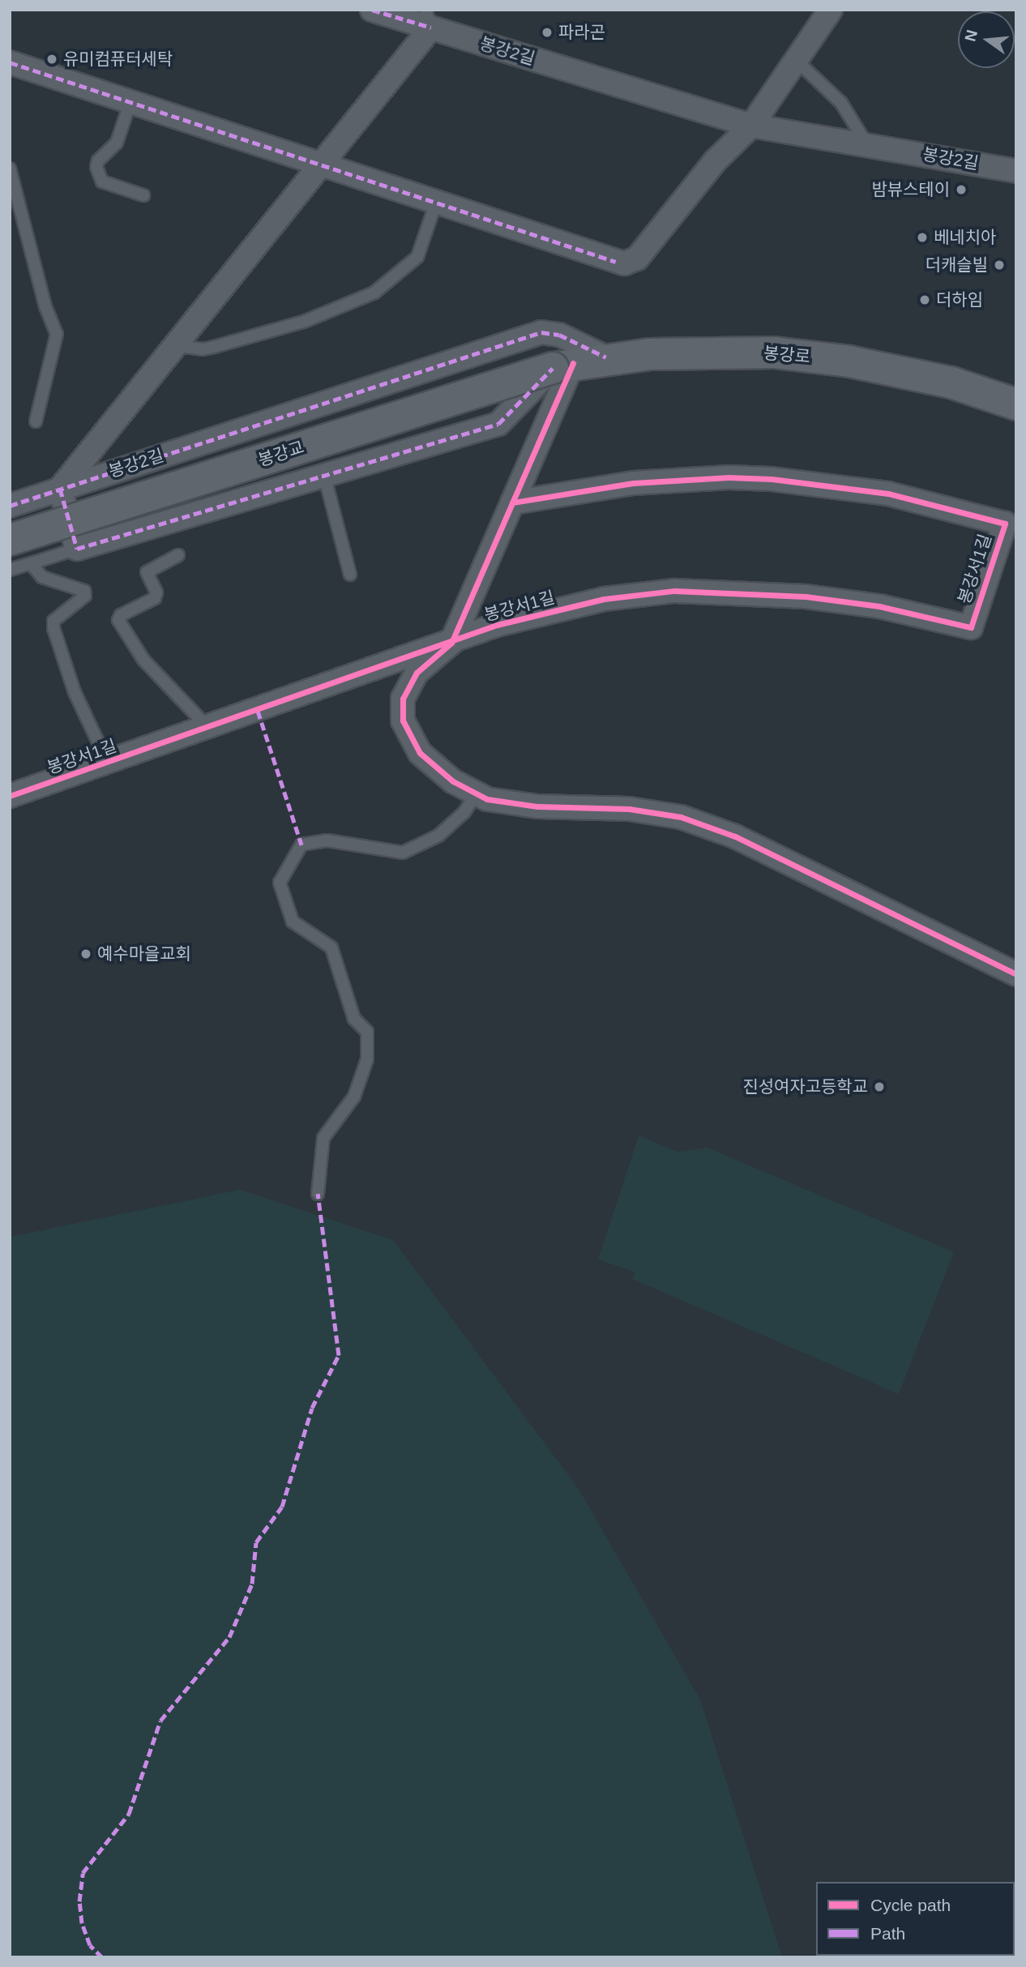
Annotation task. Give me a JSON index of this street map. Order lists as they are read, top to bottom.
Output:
{
  "streets": {
    "street": [
      "봉강2길",
      "봉강로",
      "봉강교",
      "봉강서1길"
    ]
  },
  "crossings": [
    ["봉강2길", "봉강로"],
    ["봉강로", "봉강교"],
    ["봉강로", "봉강서1길"],
    ["봉강교", "봉강서1길"]
  ],
  "places": [
    "파라곤",
    "유미컴퓨터세탁",
    "밤뷰스테이",
    "베네치아",
    "더캐슬빌",
    "더하임",
    "예수마을교회",
    "진성여자고등학교"
  ],
  "legend": ["Cycle path", "Path"],
  "north": "left"
}
